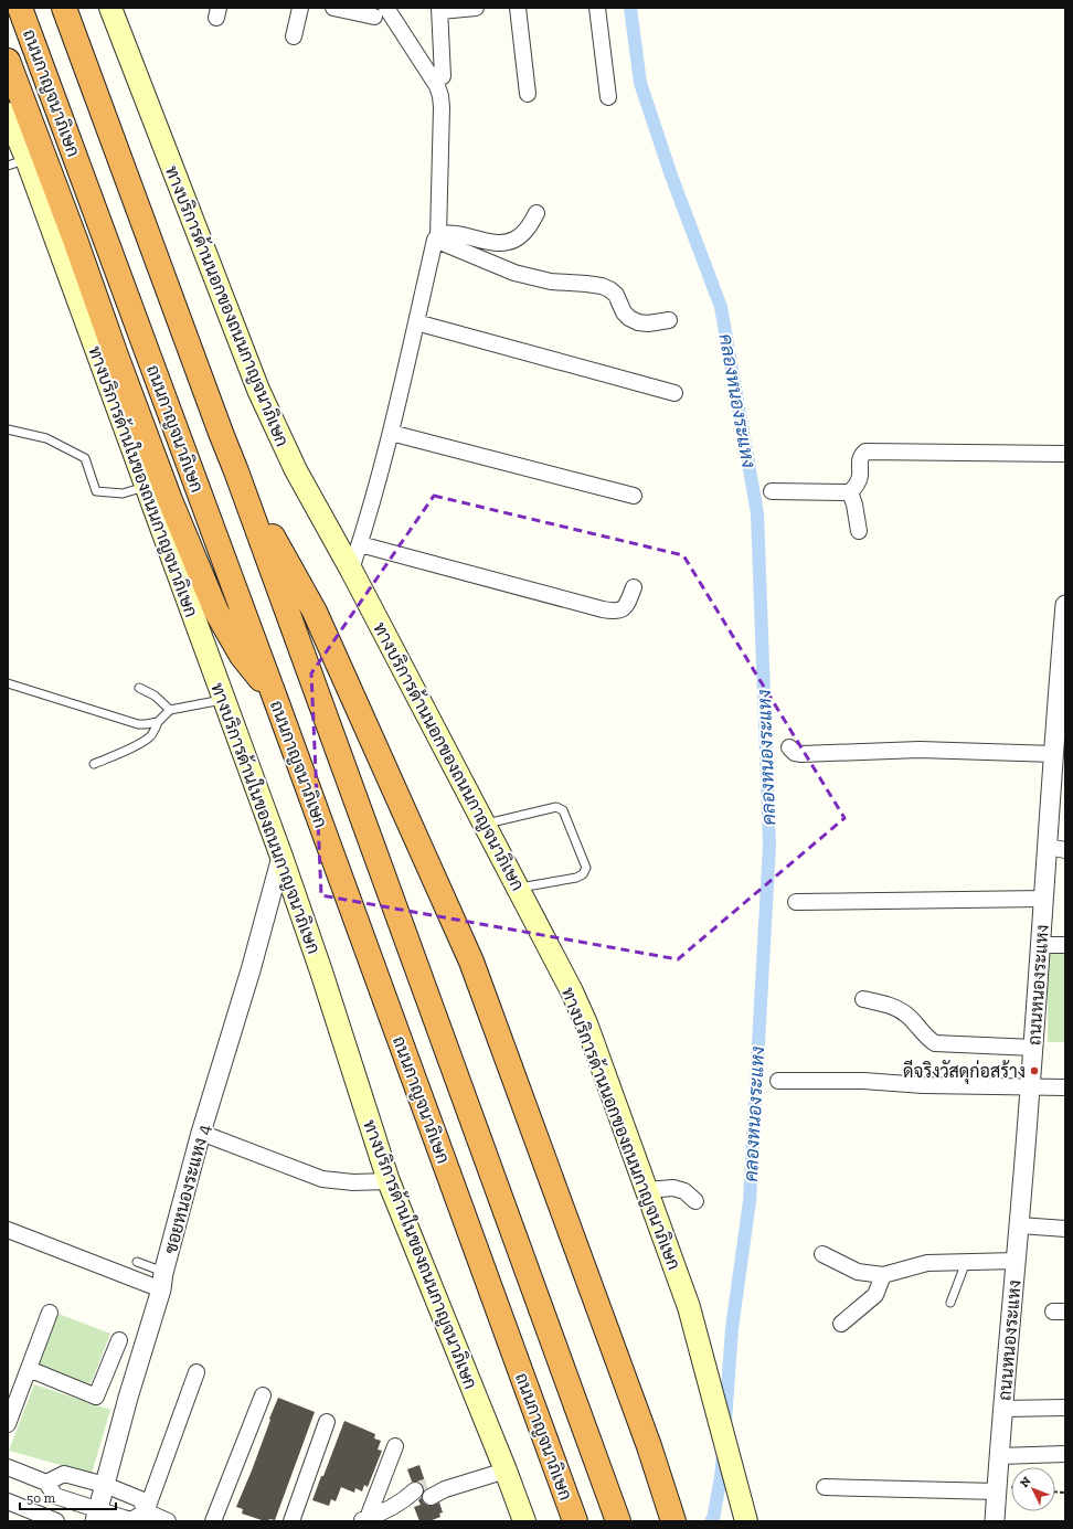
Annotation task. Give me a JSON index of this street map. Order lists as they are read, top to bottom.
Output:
{
  "streets": {
    "highway": ["ถนนกาญจนาภิเษก"],
    "main road": ["ทางบริการด้านนอกของถนนกาญจนาภิเษก", "ทางบริการด้านในของถนนกาญจนาภิเษก"],
    "street": ["ถนนหนองระแหง", "ซอยหนองระแหง 4"]
  },
  "crossings": [
    ["ทางบริการด้านในของถนนกาญจนาภิเษก", "ซอยหนองระแหง 4"]
  ],
  "water": ["คลองหนองระแหง"],
  "places": ["ดีจริงวัสดุก่อสร้าง"],
  "scale_bar": "50 m",
  "north": "top left"
}
